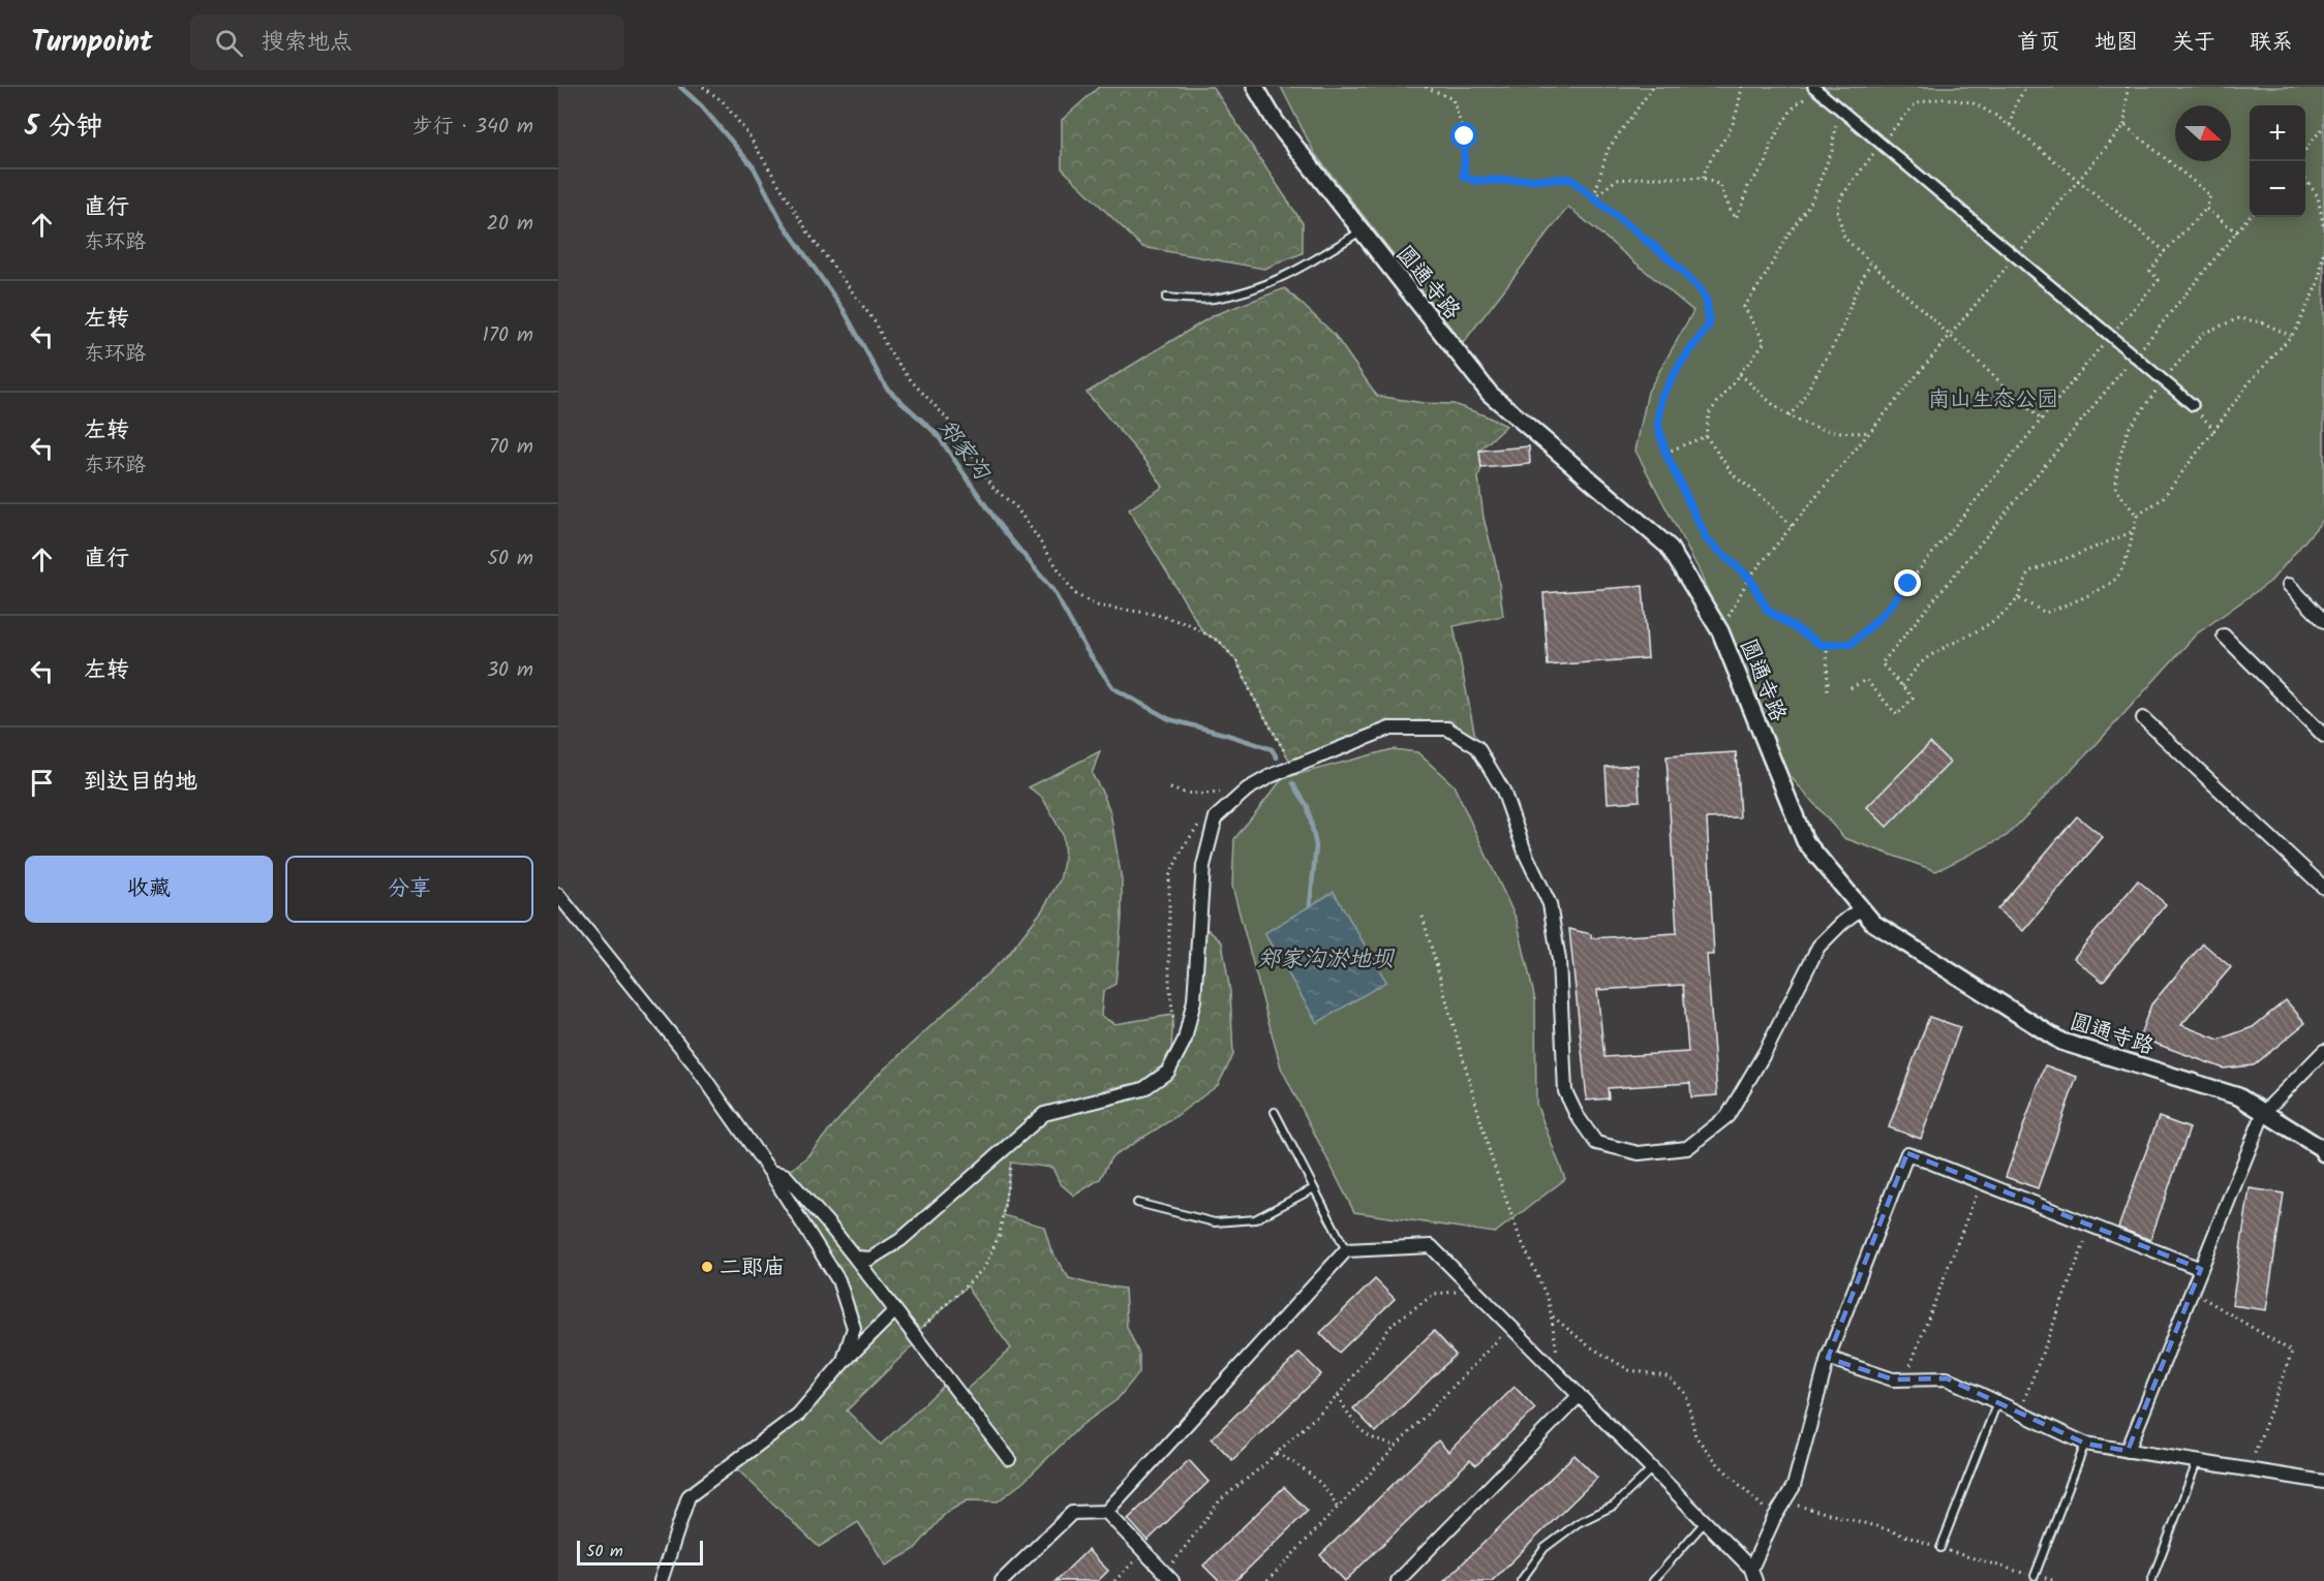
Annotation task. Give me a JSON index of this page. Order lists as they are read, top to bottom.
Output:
{
  "streets": {
    "street": ["圆通寺路"]
  },
  "water": ["郑家沟", "郑家沟淤地坝"],
  "parks": ["南山生态公园"],
  "places": ["二郎庙"],
  "scale_bar": "50 m",
  "north": "right",
  "page": {
    "header": "Turnpoint",
    "search": "搜索地点",
    "nav": [
      "首页",
      "地图",
      "关于",
      "联系"
    ],
    "heading": ["5 分钟", "步行 · 340 m"],
    "map_buttons": ["+", "−"],
    "list": [
      ["直行", "东环路", "20 m"],
      ["左转", "东环路", "170 m"],
      ["左转", "东环路", "70 m"],
      ["直行", "50 m"],
      ["左转", "30 m"],
      "到达目的地"
    ],
    "buttons": ["收藏", "分享"],
    "scale": "50 m"
  }
}
